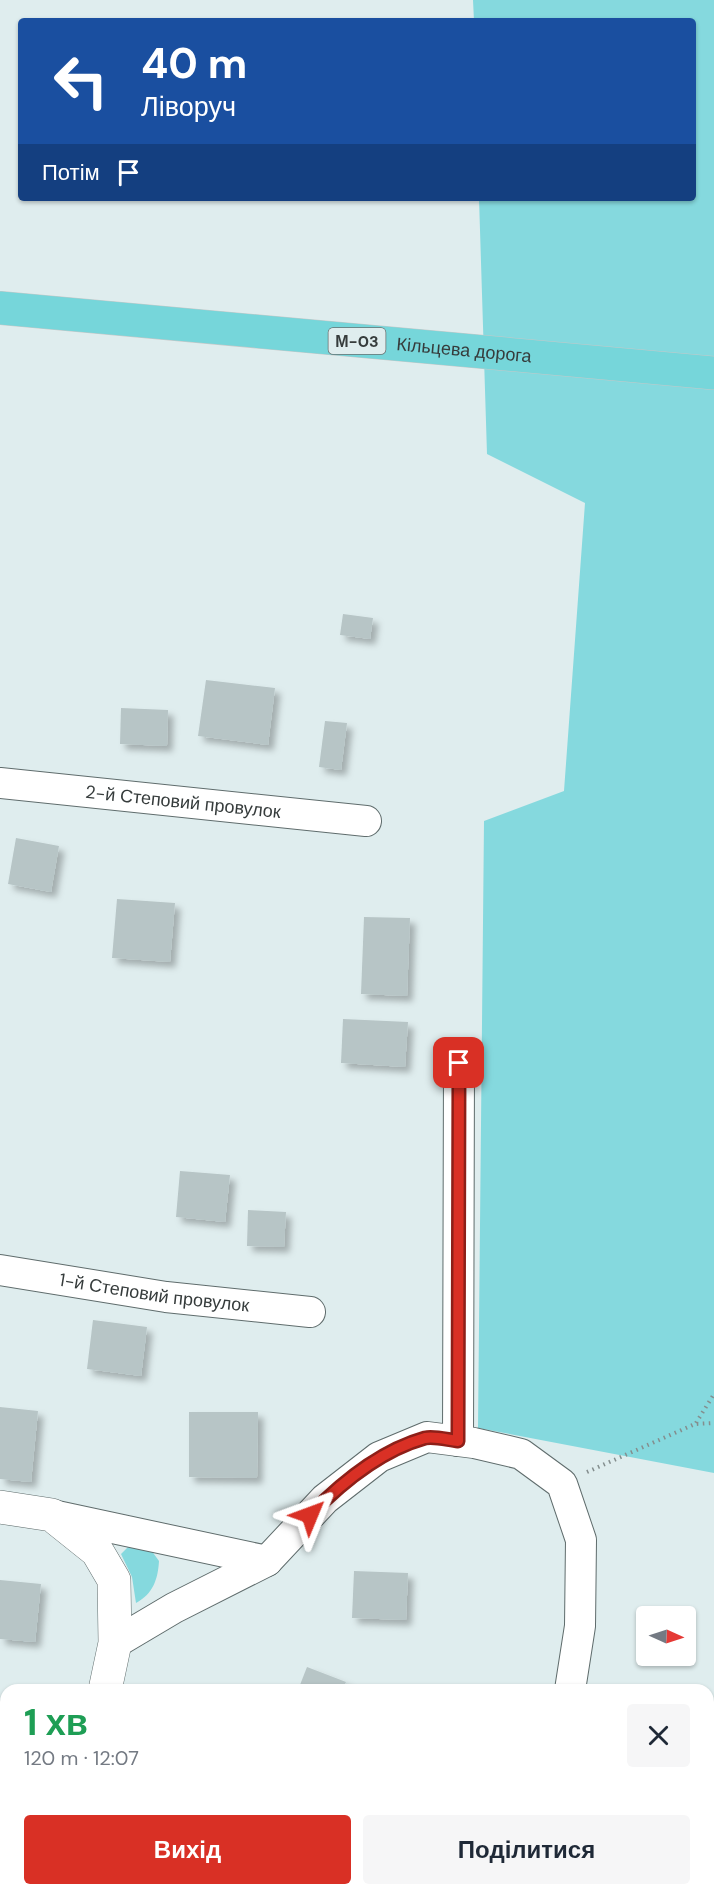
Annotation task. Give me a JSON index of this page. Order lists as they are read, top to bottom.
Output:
{
  "streets": {
    "highway": ["М-03", "Кільцева дорога"],
    "street": ["2-й Степовий провулок", "1-й Степовий провулок"]
  },
  "north": "right",
  "page": {
    "turn": ["40 m", "Ліворуч"],
    "then": "Потім",
    "heading": ["1 хв", "120 m · 12:07"],
    "buttons": ["Вихід", "Поділитися"]
  }
}
